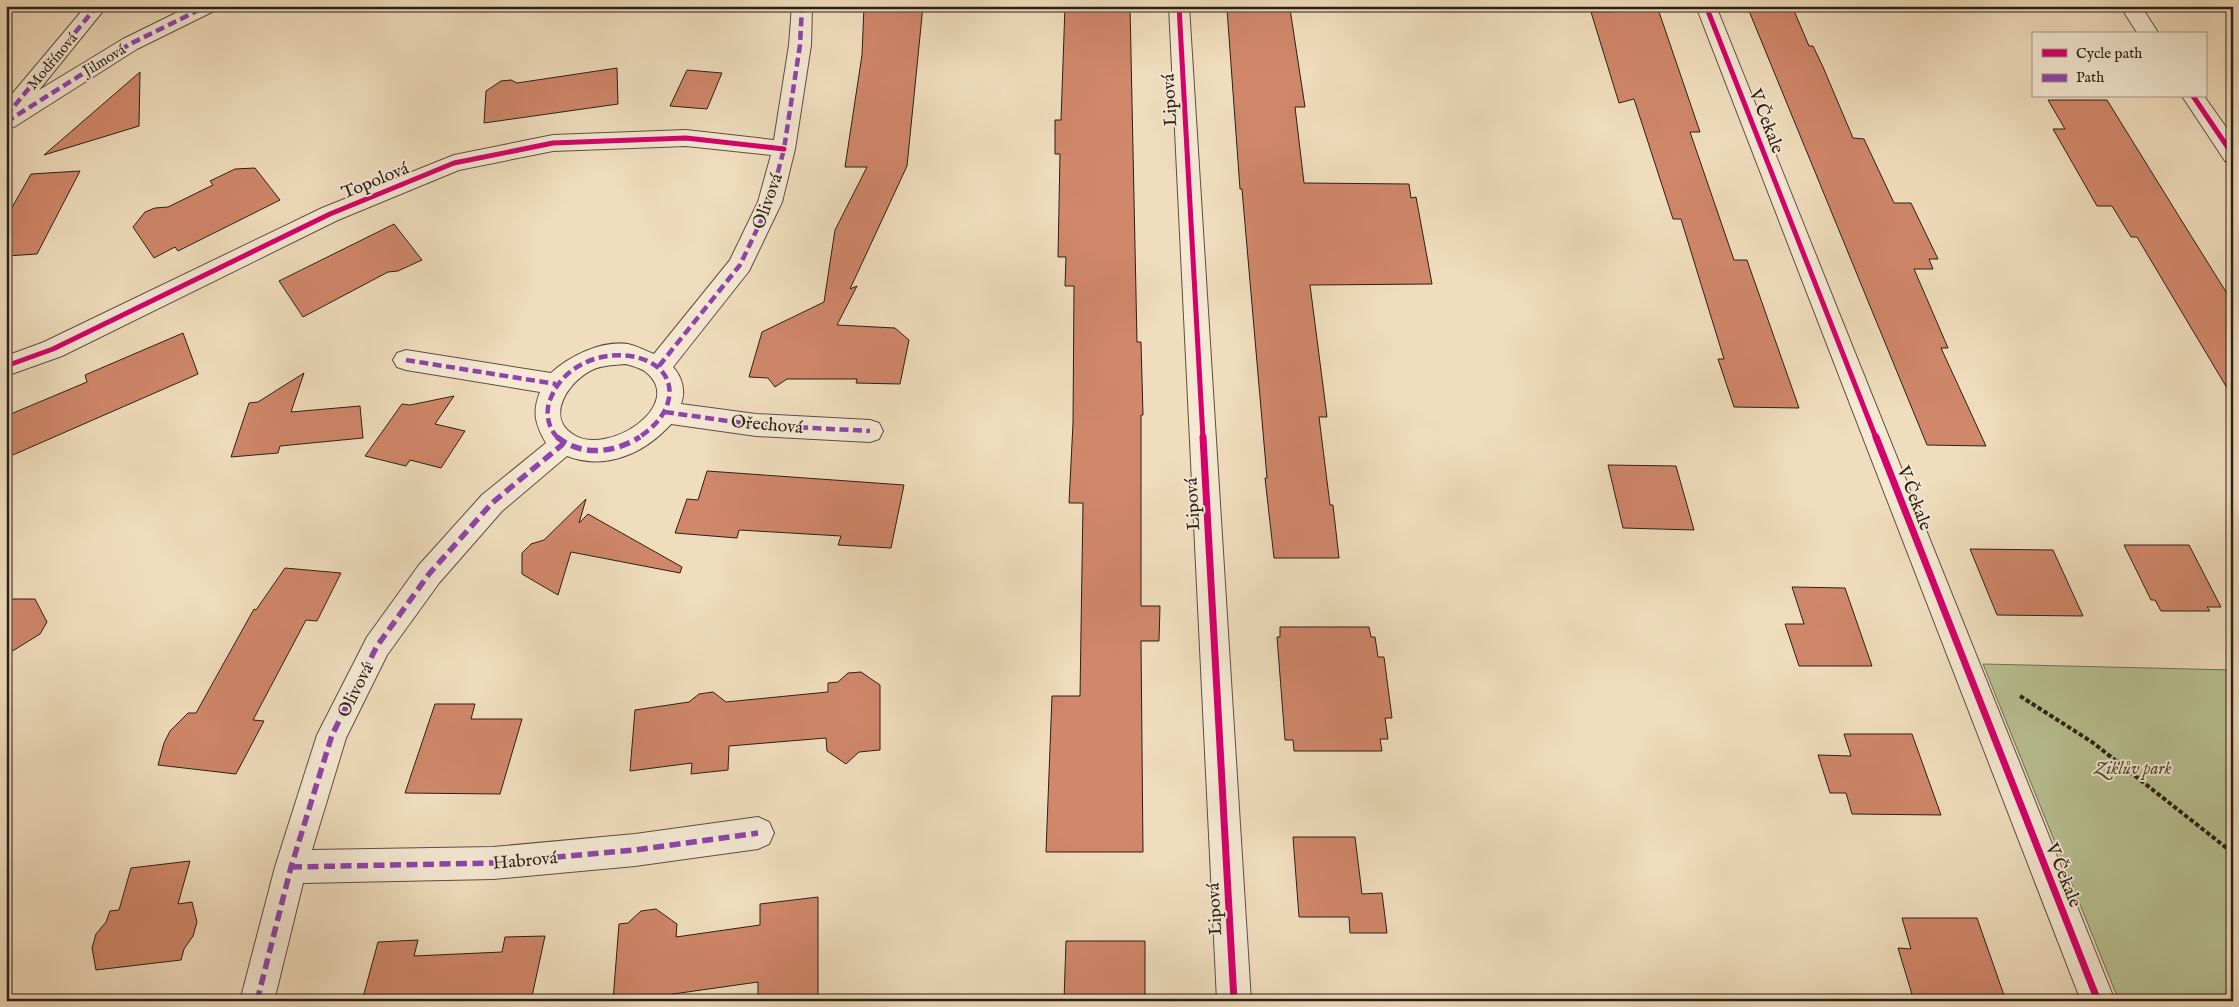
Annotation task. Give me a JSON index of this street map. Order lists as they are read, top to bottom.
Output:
{
  "streets": {
    "street": [
      "Jilmová",
      "Modřínová",
      "Lipová",
      "V Čekale",
      "Topolová",
      "Olivová",
      "Ořechová",
      "Habrová"
    ]
  },
  "crossings": [
    ["Topolová", "Olivová"],
    ["Olivová", "Ořechová"],
    ["Olivová", "Habrová"]
  ],
  "parks": ["Ziklův park"],
  "legend": ["Cycle path", "Path"]
}
